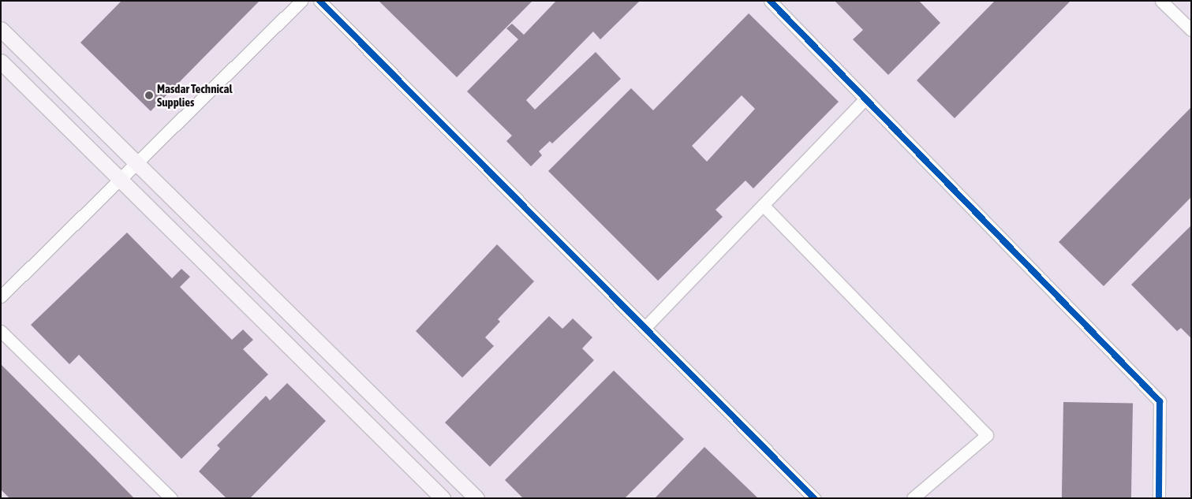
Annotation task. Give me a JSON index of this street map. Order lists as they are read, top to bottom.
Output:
{
  "places": ["Masdar Technical Supplies"]
}
